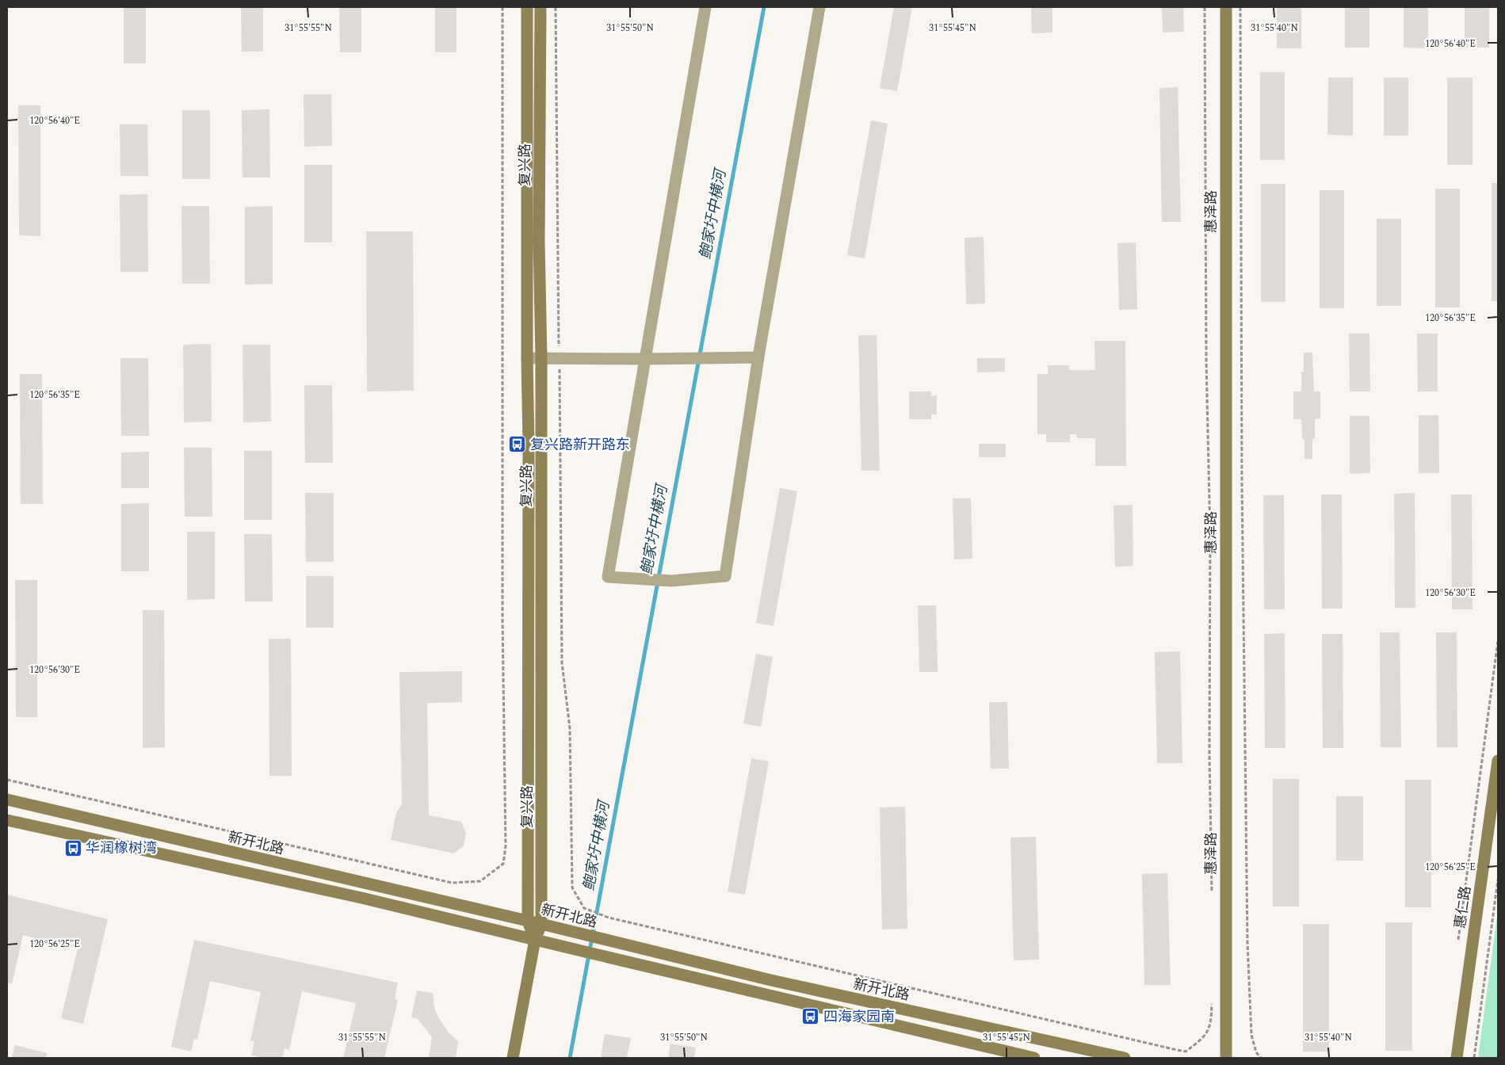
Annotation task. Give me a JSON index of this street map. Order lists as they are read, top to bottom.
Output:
{
  "streets": {
    "street": [
      "复兴路",
      "惠泽路",
      "新开北路",
      "惠仁路"
    ]
  },
  "crossings": [
    ["复兴路", "新开北路"]
  ],
  "water": ["鲍家圩中横河"],
  "places": {
    "bus stop": ["复兴路新开路东", "华润橡树湾", "四海家园南"]
  },
  "coordinates": [
    "31°55'55\"N",
    "31°55'50\"N",
    "31°55'45\"N",
    "31°55'40\"N",
    "120°56'40\"E",
    "120°56'35\"E",
    "120°56'30\"E",
    "120°56'25\"E"
  ]
}
